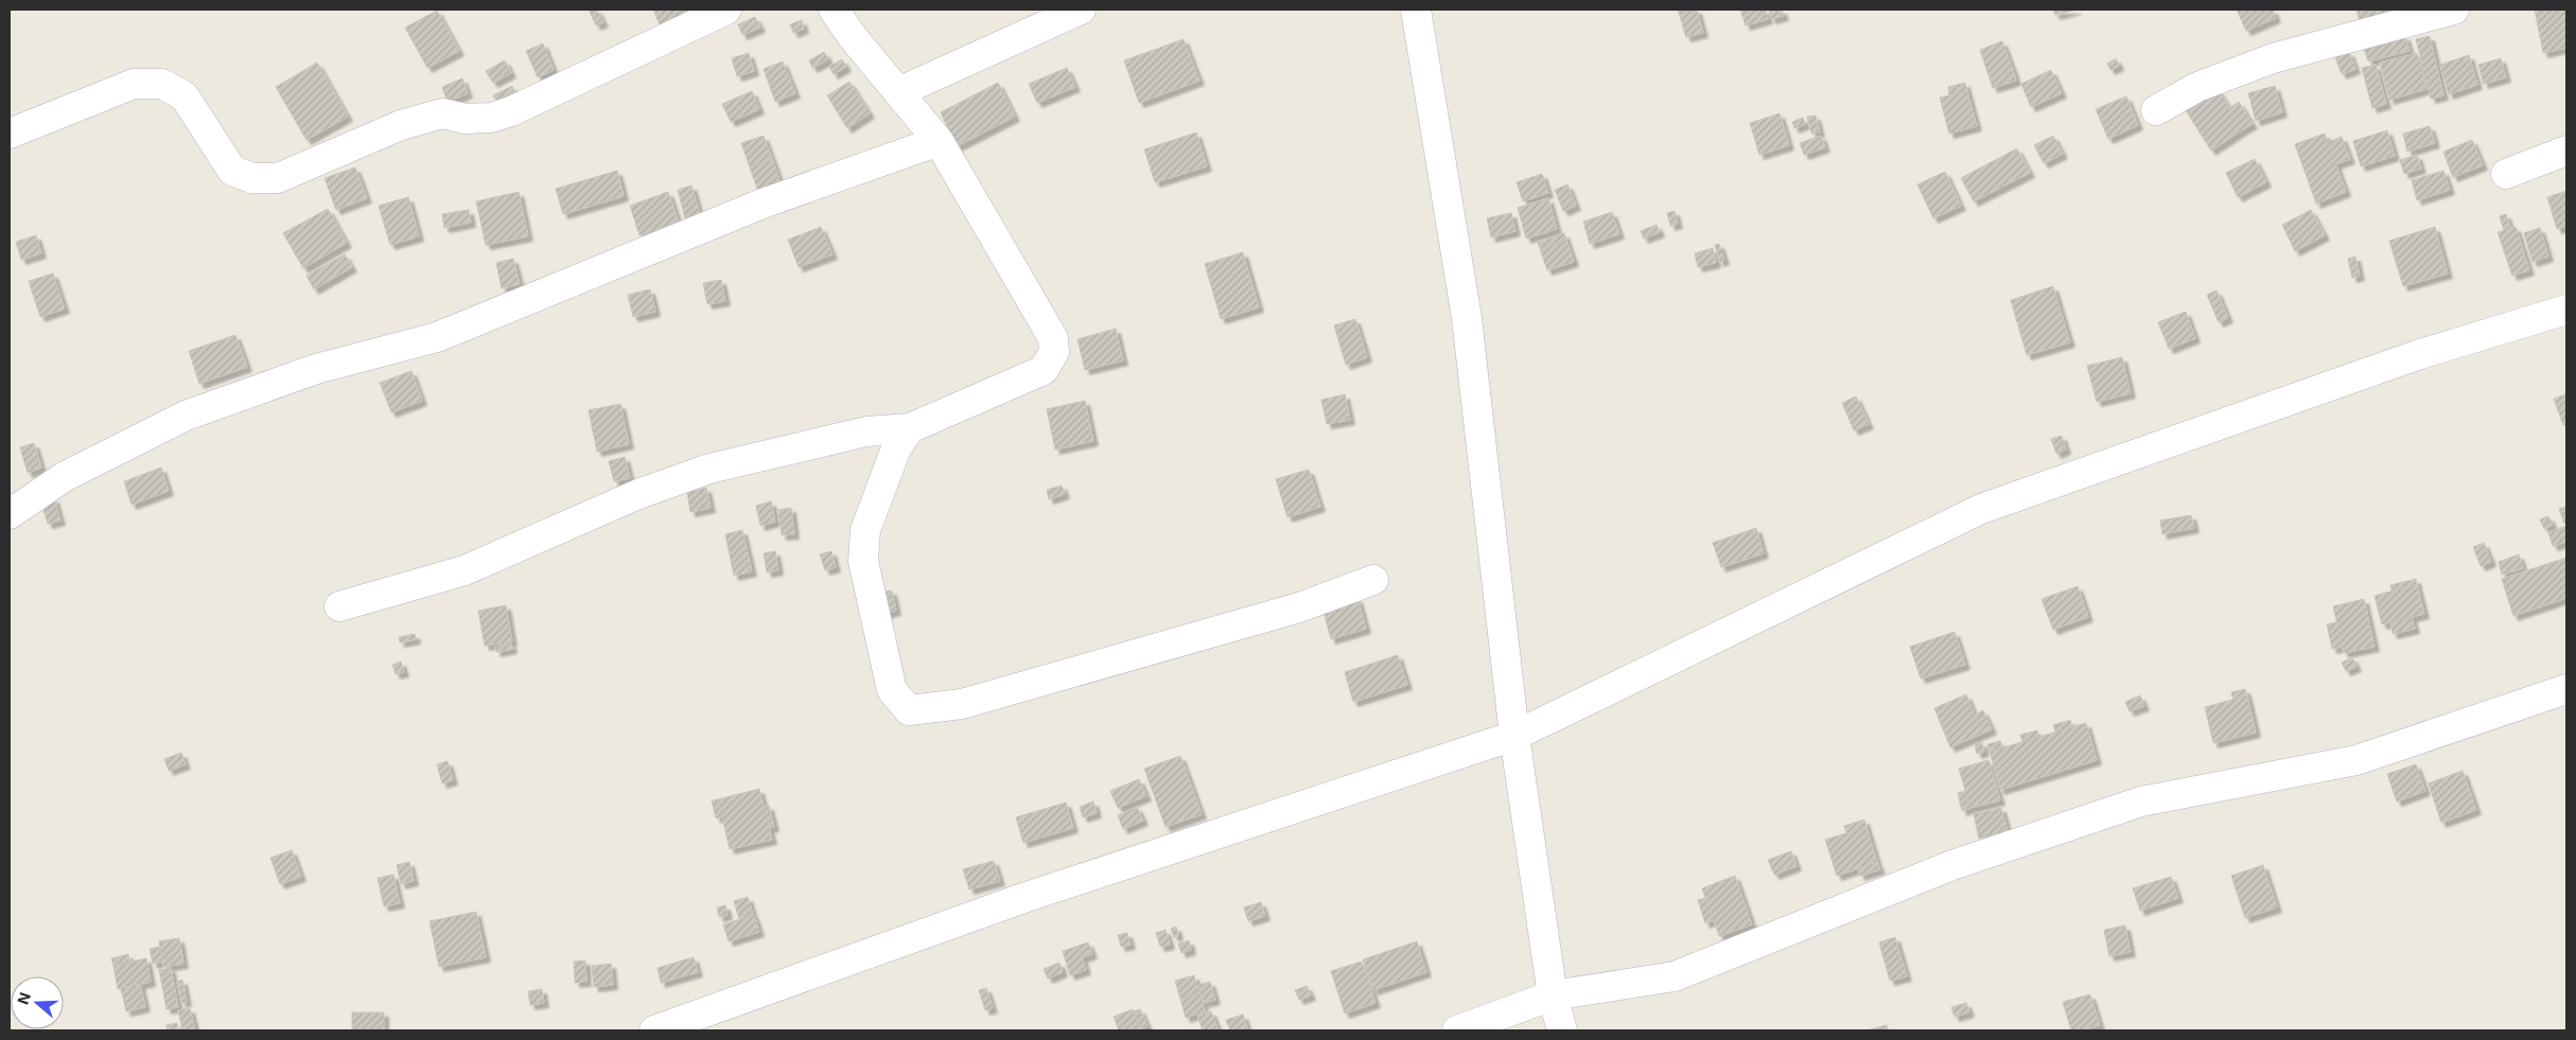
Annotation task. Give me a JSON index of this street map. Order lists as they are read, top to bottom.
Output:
{
  "north": "left"
}
